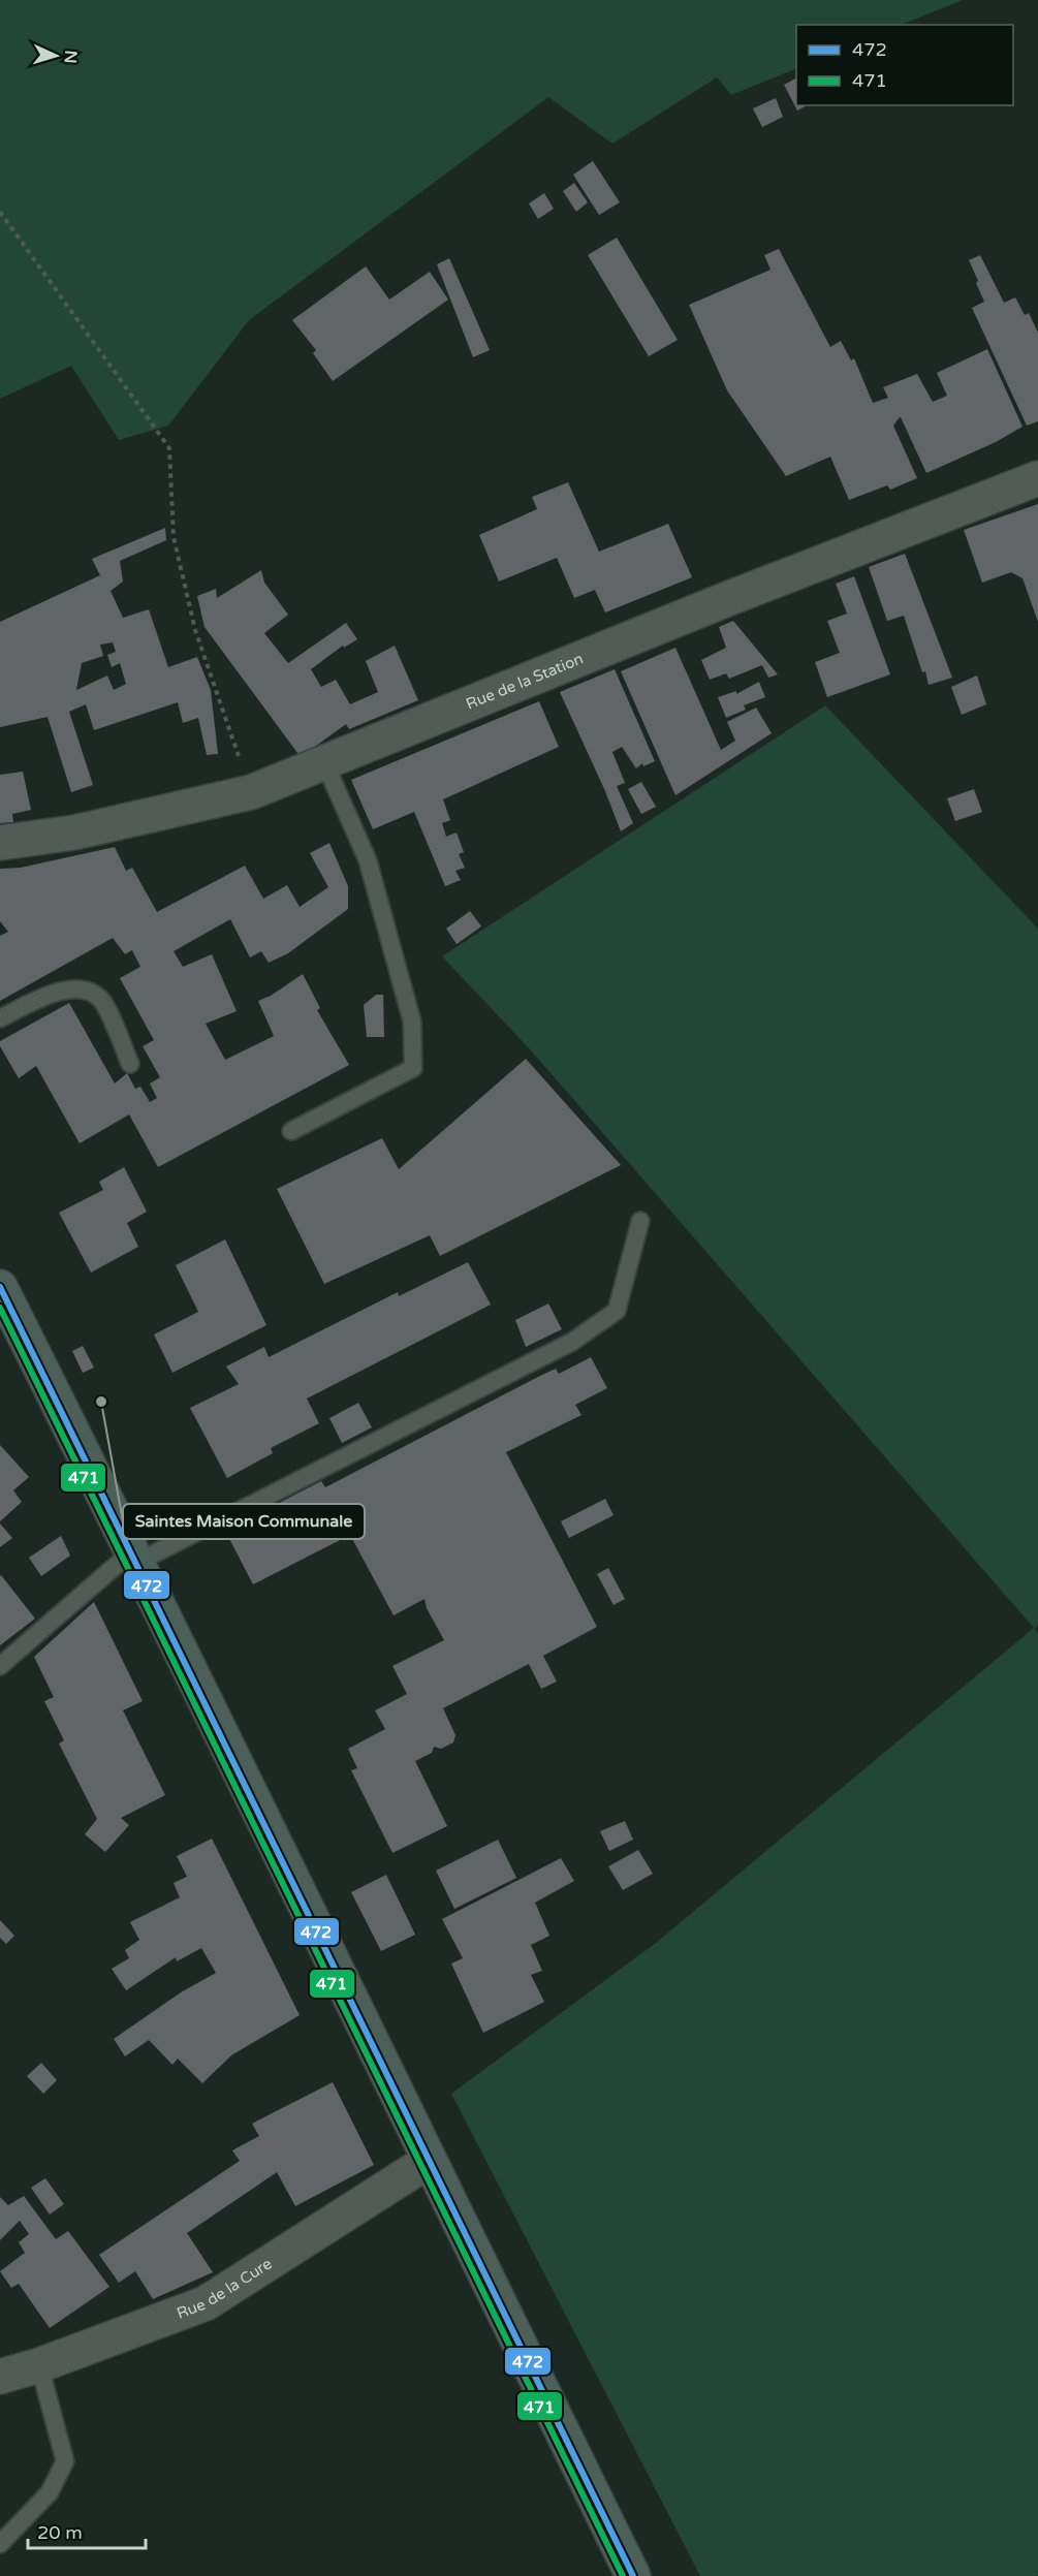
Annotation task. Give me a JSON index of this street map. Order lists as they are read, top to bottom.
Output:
{
  "streets": {
    "street": ["Rue de la Station", "Rue de la Cure"]
  },
  "places": ["Saintes Maison Communale"],
  "lines": ["transit line 472", "transit line 471"],
  "legend": ["472", "471"],
  "scale_bar": "20 m",
  "north": "right"
}
